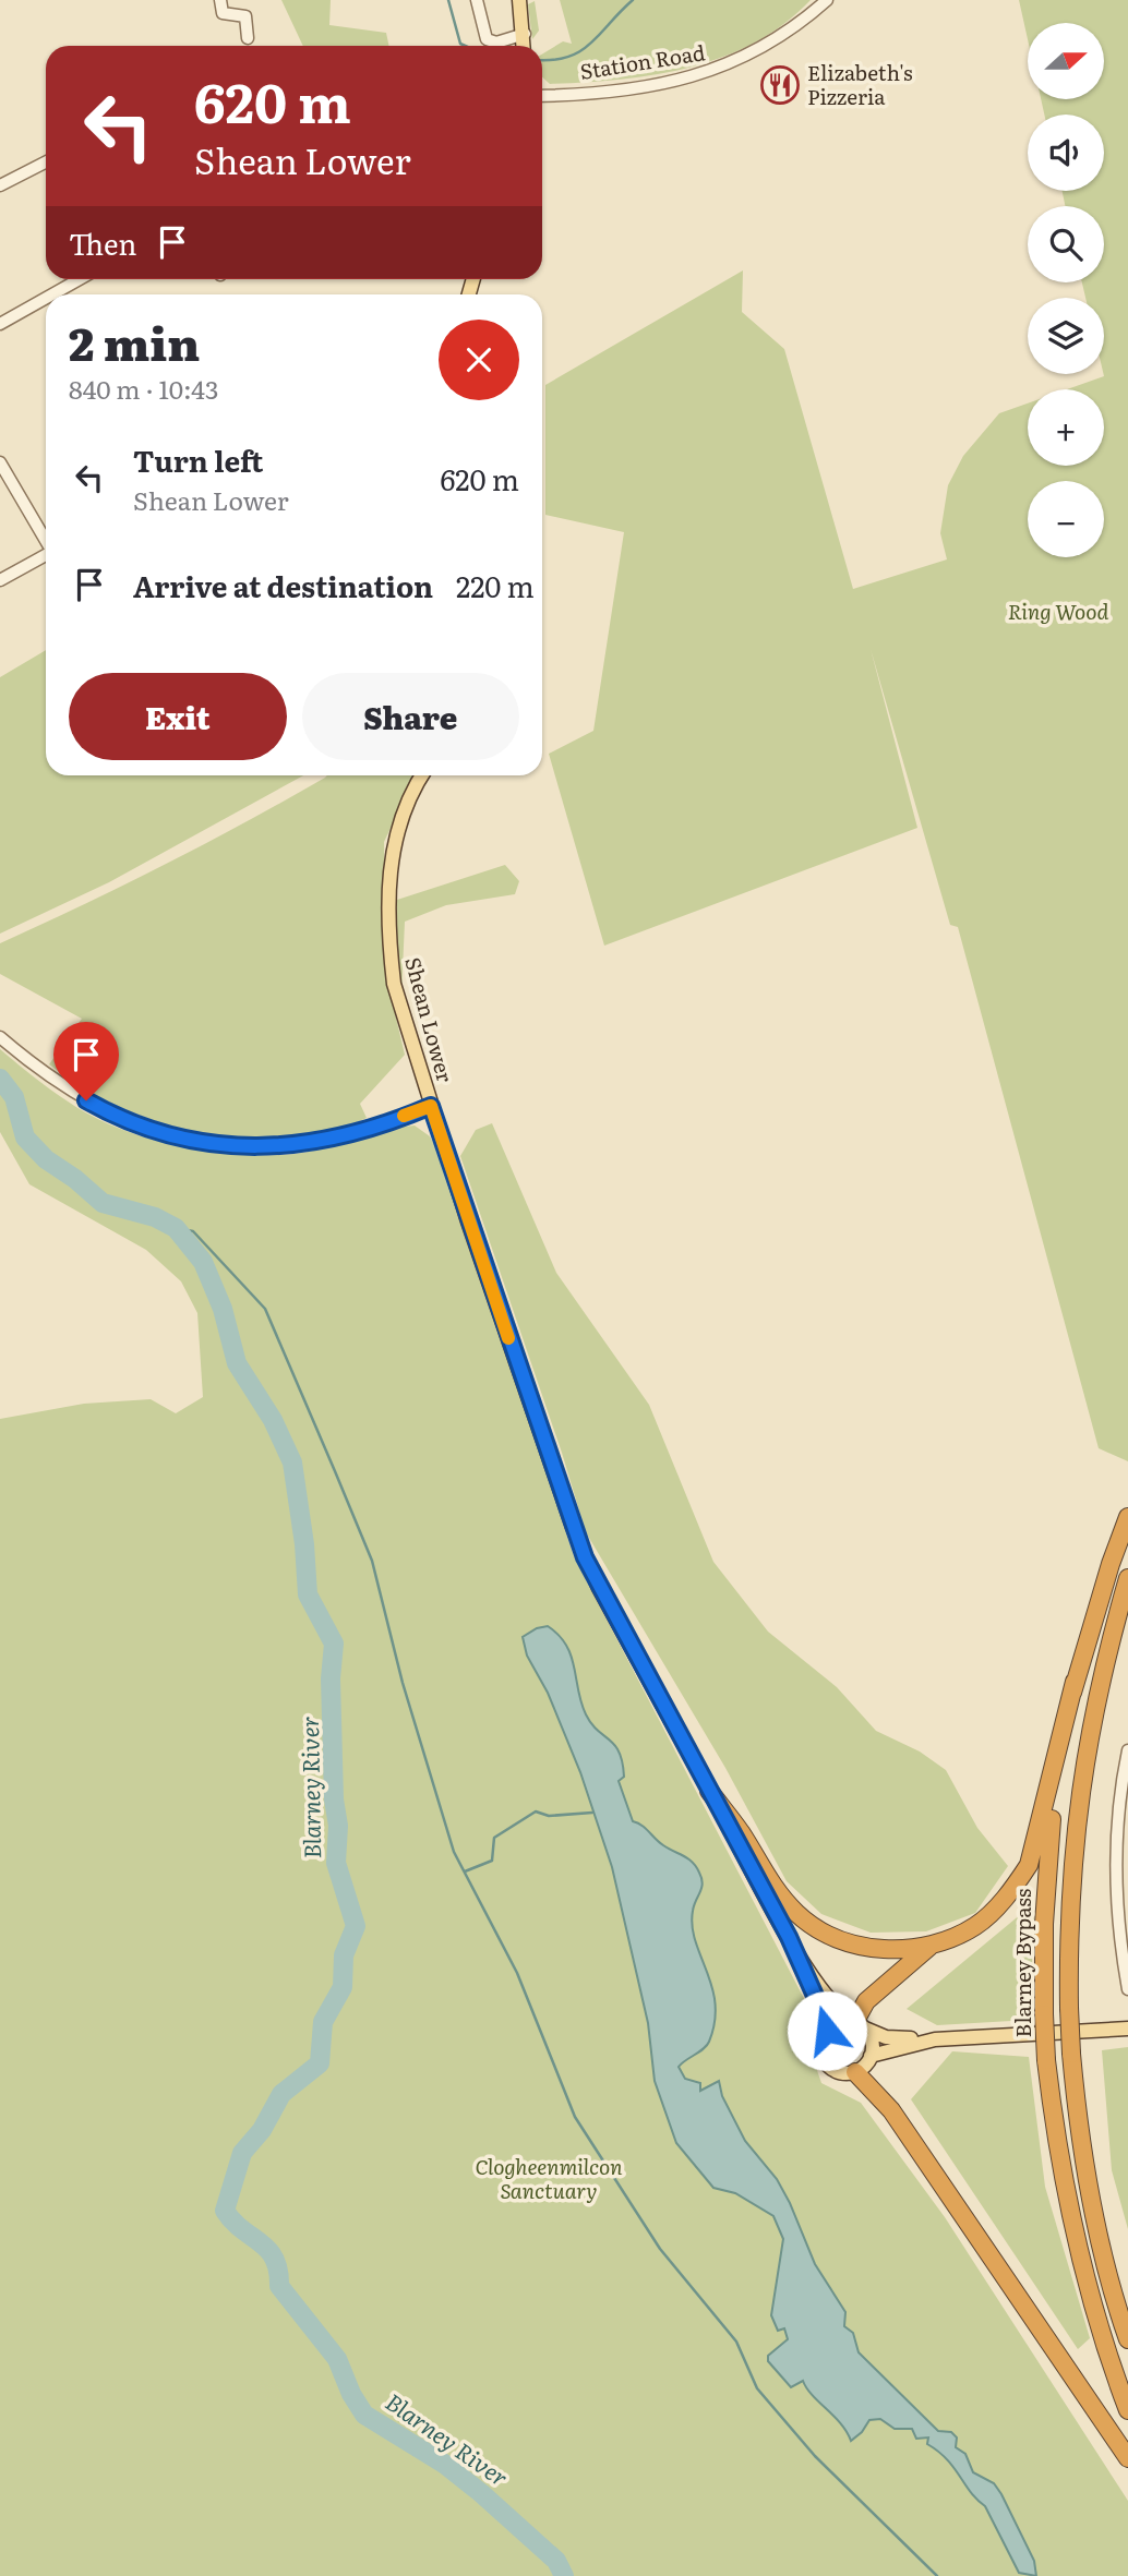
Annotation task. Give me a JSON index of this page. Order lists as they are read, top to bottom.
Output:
{
  "streets": {
    "highway": ["Blarney Bypass"],
    "main road": ["Shean Lower"],
    "street": ["Station Road"]
  },
  "water": ["Blarney River"],
  "parks": ["Ring Wood", "Clogheenmilcon Sanctuary"],
  "places": {
    "restaurant": ["Elizabeth's Pizzeria"]
  },
  "north": "right",
  "page": {
    "map_buttons": ["+", "−"],
    "turn": ["620 m", "Shean Lower"],
    "then": "Then",
    "heading": ["2 min", "840 m · 10:43"],
    "list": [
      {
        "name": "Turn left",
        "note": "Shean Lower",
        "value": "620 m"
      },
      {
        "name": "Arrive at destination",
        "value": "220 m"
      }
    ],
    "buttons": ["Exit", "Share"]
  }
}
